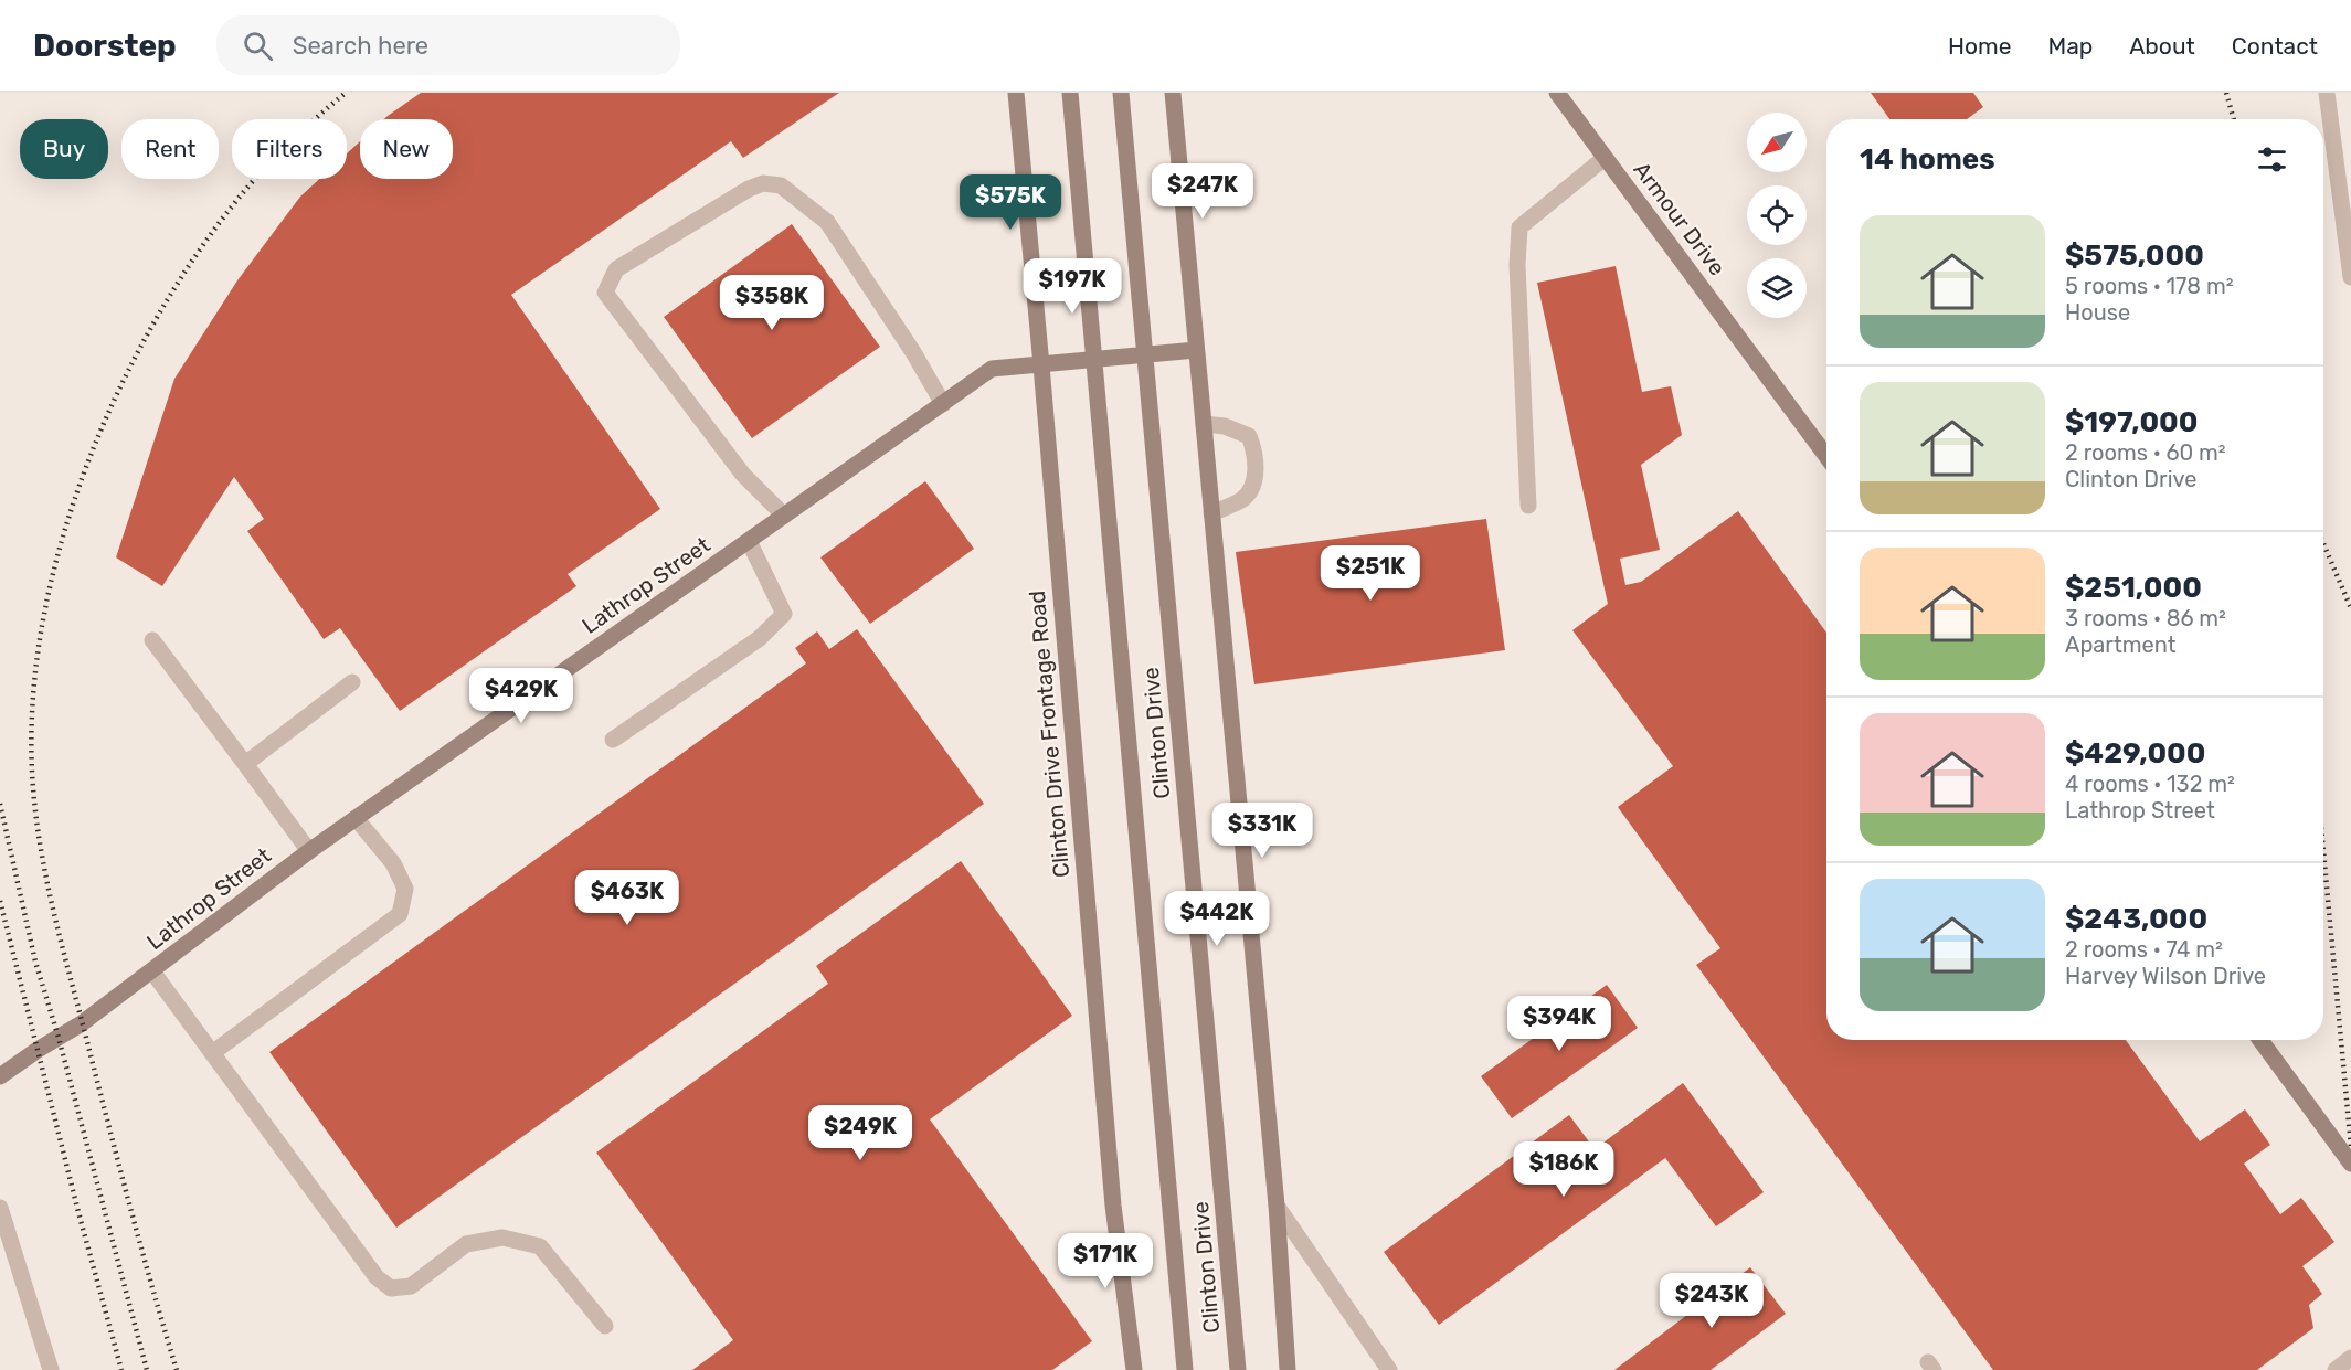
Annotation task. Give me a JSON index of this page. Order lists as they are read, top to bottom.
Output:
{
  "streets": {
    "street": [
      "Armour Drive",
      "Lathrop Street",
      "Clinton Drive",
      "Clinton Drive Frontage Road"
    ]
  },
  "crossings": [
    ["Lathrop Street", "Clinton Drive Frontage Road"]
  ],
  "north": "bottom left",
  "page": {
    "header": "Doorstep",
    "search": "Search here",
    "nav": [
      "Home",
      "Map",
      "About",
      "Contact"
    ],
    "chip": [
      "Buy",
      "Rent",
      "Filters",
      "New"
    ],
    "heading": "14 homes",
    "price": [
      "$247K",
      "$575K",
      "$197K",
      "$358K",
      "$251K",
      "$429K",
      "$331K",
      "$463K",
      "$442K",
      "$394K",
      "$249K",
      "$186K",
      "$171K",
      "$243K"
    ],
    "list": [
      {
        "name": "$575,000",
        "note": "5 rooms · 178 m² · House"
      },
      {
        "name": "$197,000",
        "note": "2 rooms · 60 m² · Clinton Drive"
      },
      {
        "name": "$251,000",
        "note": "3 rooms · 86 m² · Apartment"
      },
      {
        "name": "$429,000",
        "note": "4 rooms · 132 m² · Lathrop Street"
      },
      {
        "name": "$243,000",
        "note": "2 rooms · 74 m² · Harvey Wilson Drive"
      }
    ]
  }
}
